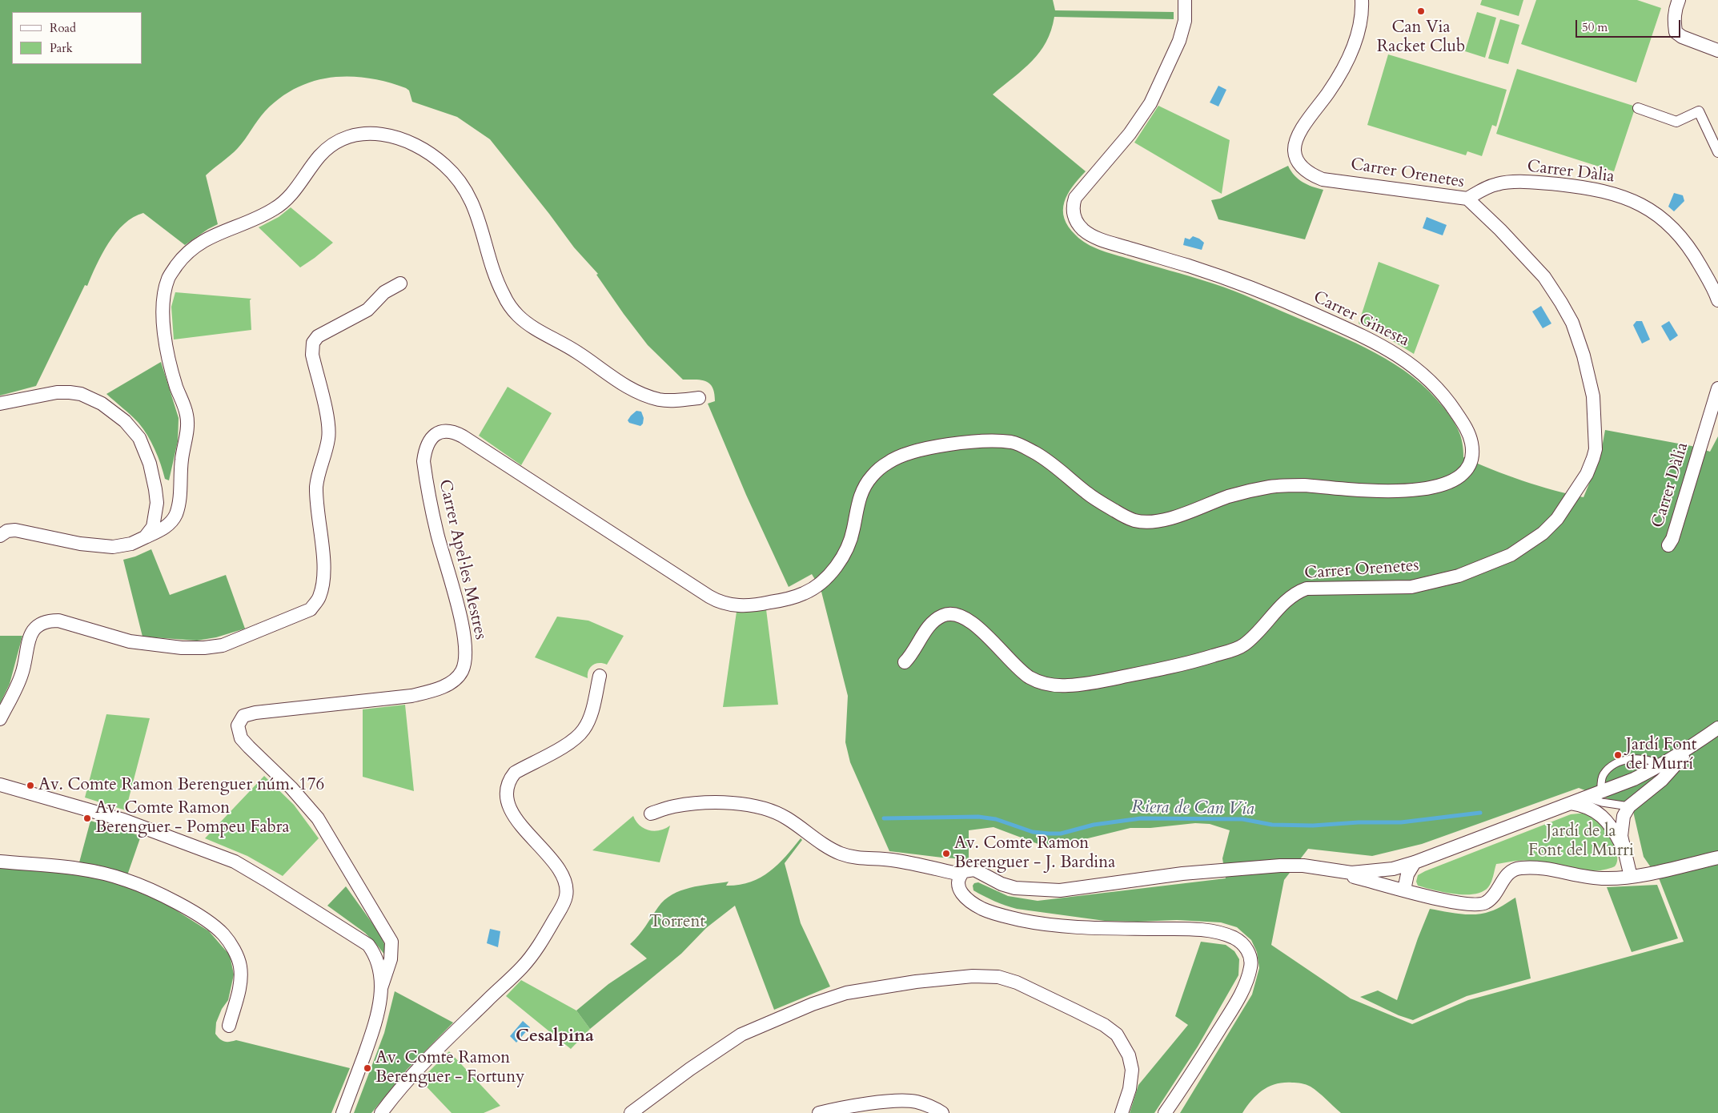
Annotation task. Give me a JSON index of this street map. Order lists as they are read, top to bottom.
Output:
{
  "streets": {
    "street": [
      "Carrer Dàlia",
      "Carrer Orenetes",
      "Carrer Ginesta",
      "Carrer Apel·les Mestres"
    ]
  },
  "crossings": [
    ["Carrer Dàlia", "Carrer Orenetes"],
    ["Carrer Ginesta", "Carrer Apel·les Mestres"]
  ],
  "districts": ["Cesalpina"],
  "water": ["Riera de Can Via"],
  "parks": ["Jardí de la Font del Murri", "Torrent"],
  "places": [
    "Can Via Racket Club",
    "Jardí Font del Murrí",
    "Av. Comte Ramon Berenguer núm. 176",
    "Av. Comte Ramon Berenguer - Pompeu Fabra",
    "Av. Comte Ramon Berenguer - J. Bardina",
    "Av. Comte Ramon Berenguer - Fortuny"
  ],
  "legend": ["Road", "Park"],
  "scale_bar": "50 m"
}
